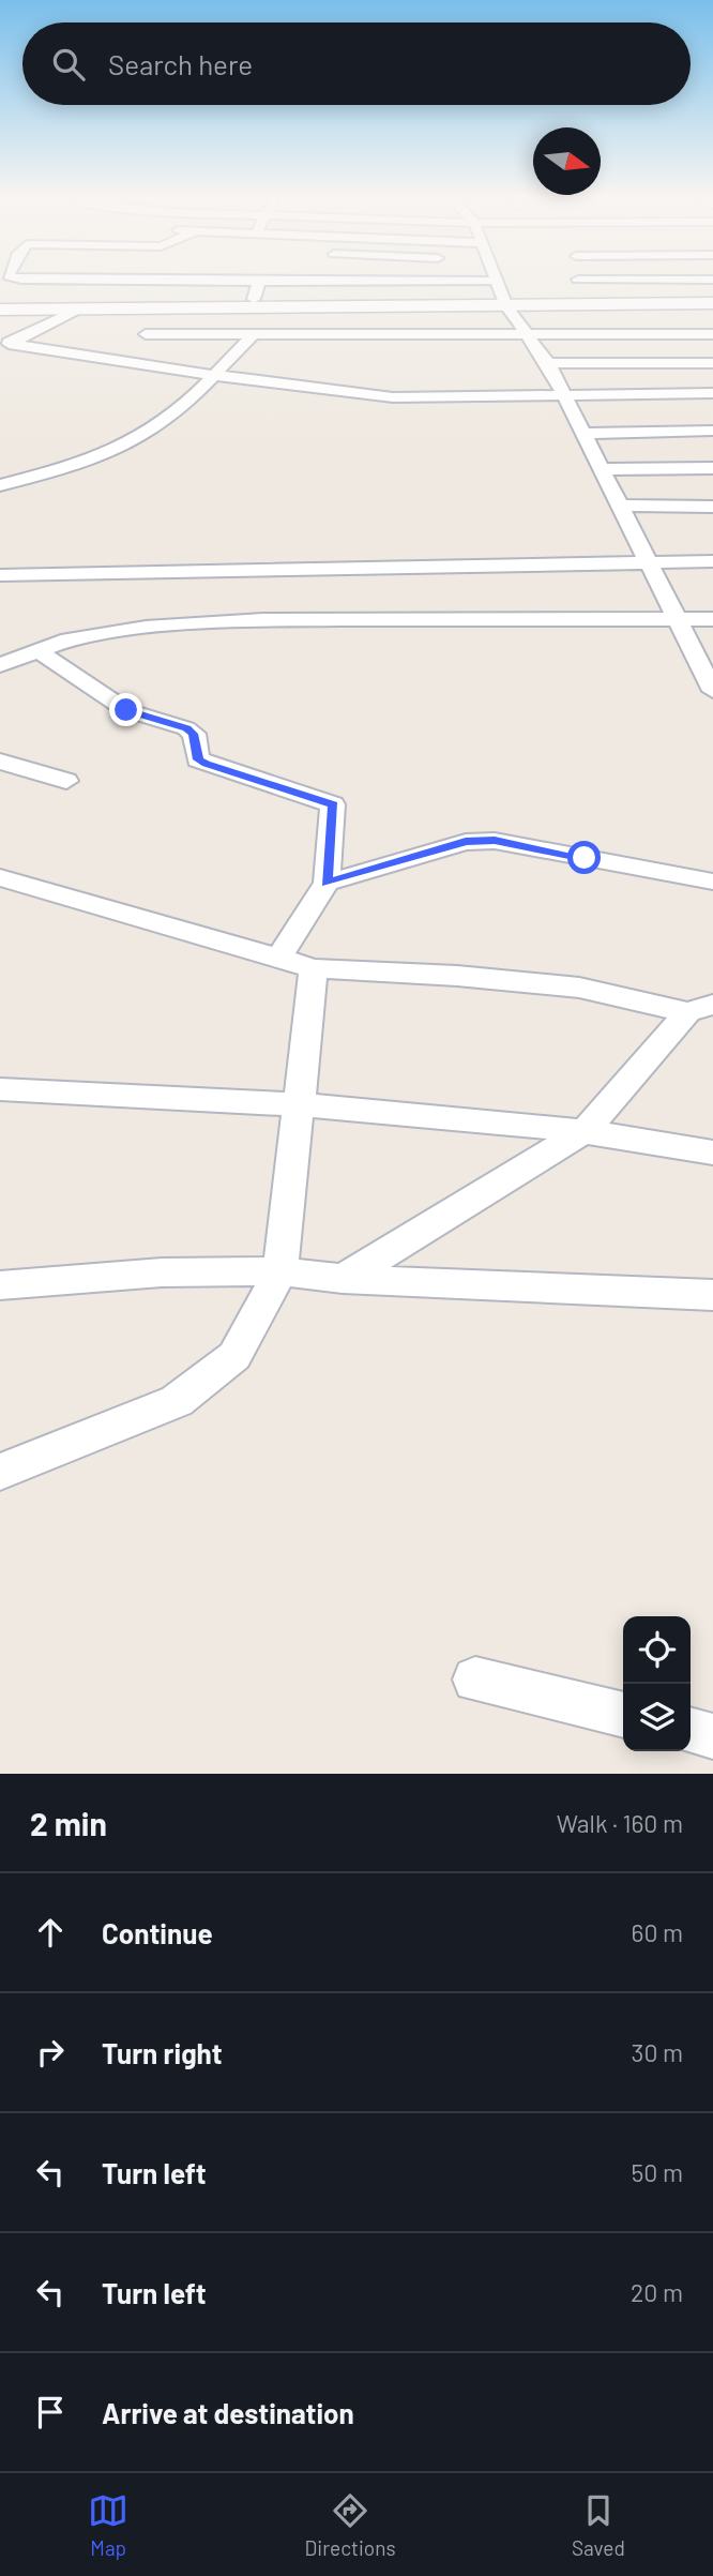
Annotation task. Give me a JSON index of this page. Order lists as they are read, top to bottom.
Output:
{
  "north": "right",
  "page": {
    "search": "Search here",
    "heading": ["2 min", "Walk · 160 m"],
    "list": [
      ["Continue", "60 m"],
      ["Turn right", "30 m"],
      ["Turn left", "50 m"],
      ["Turn left", "20 m"],
      "Arrive at destination"
    ],
    "nav": ["Map", "Directions", "Saved"]
  }
}
